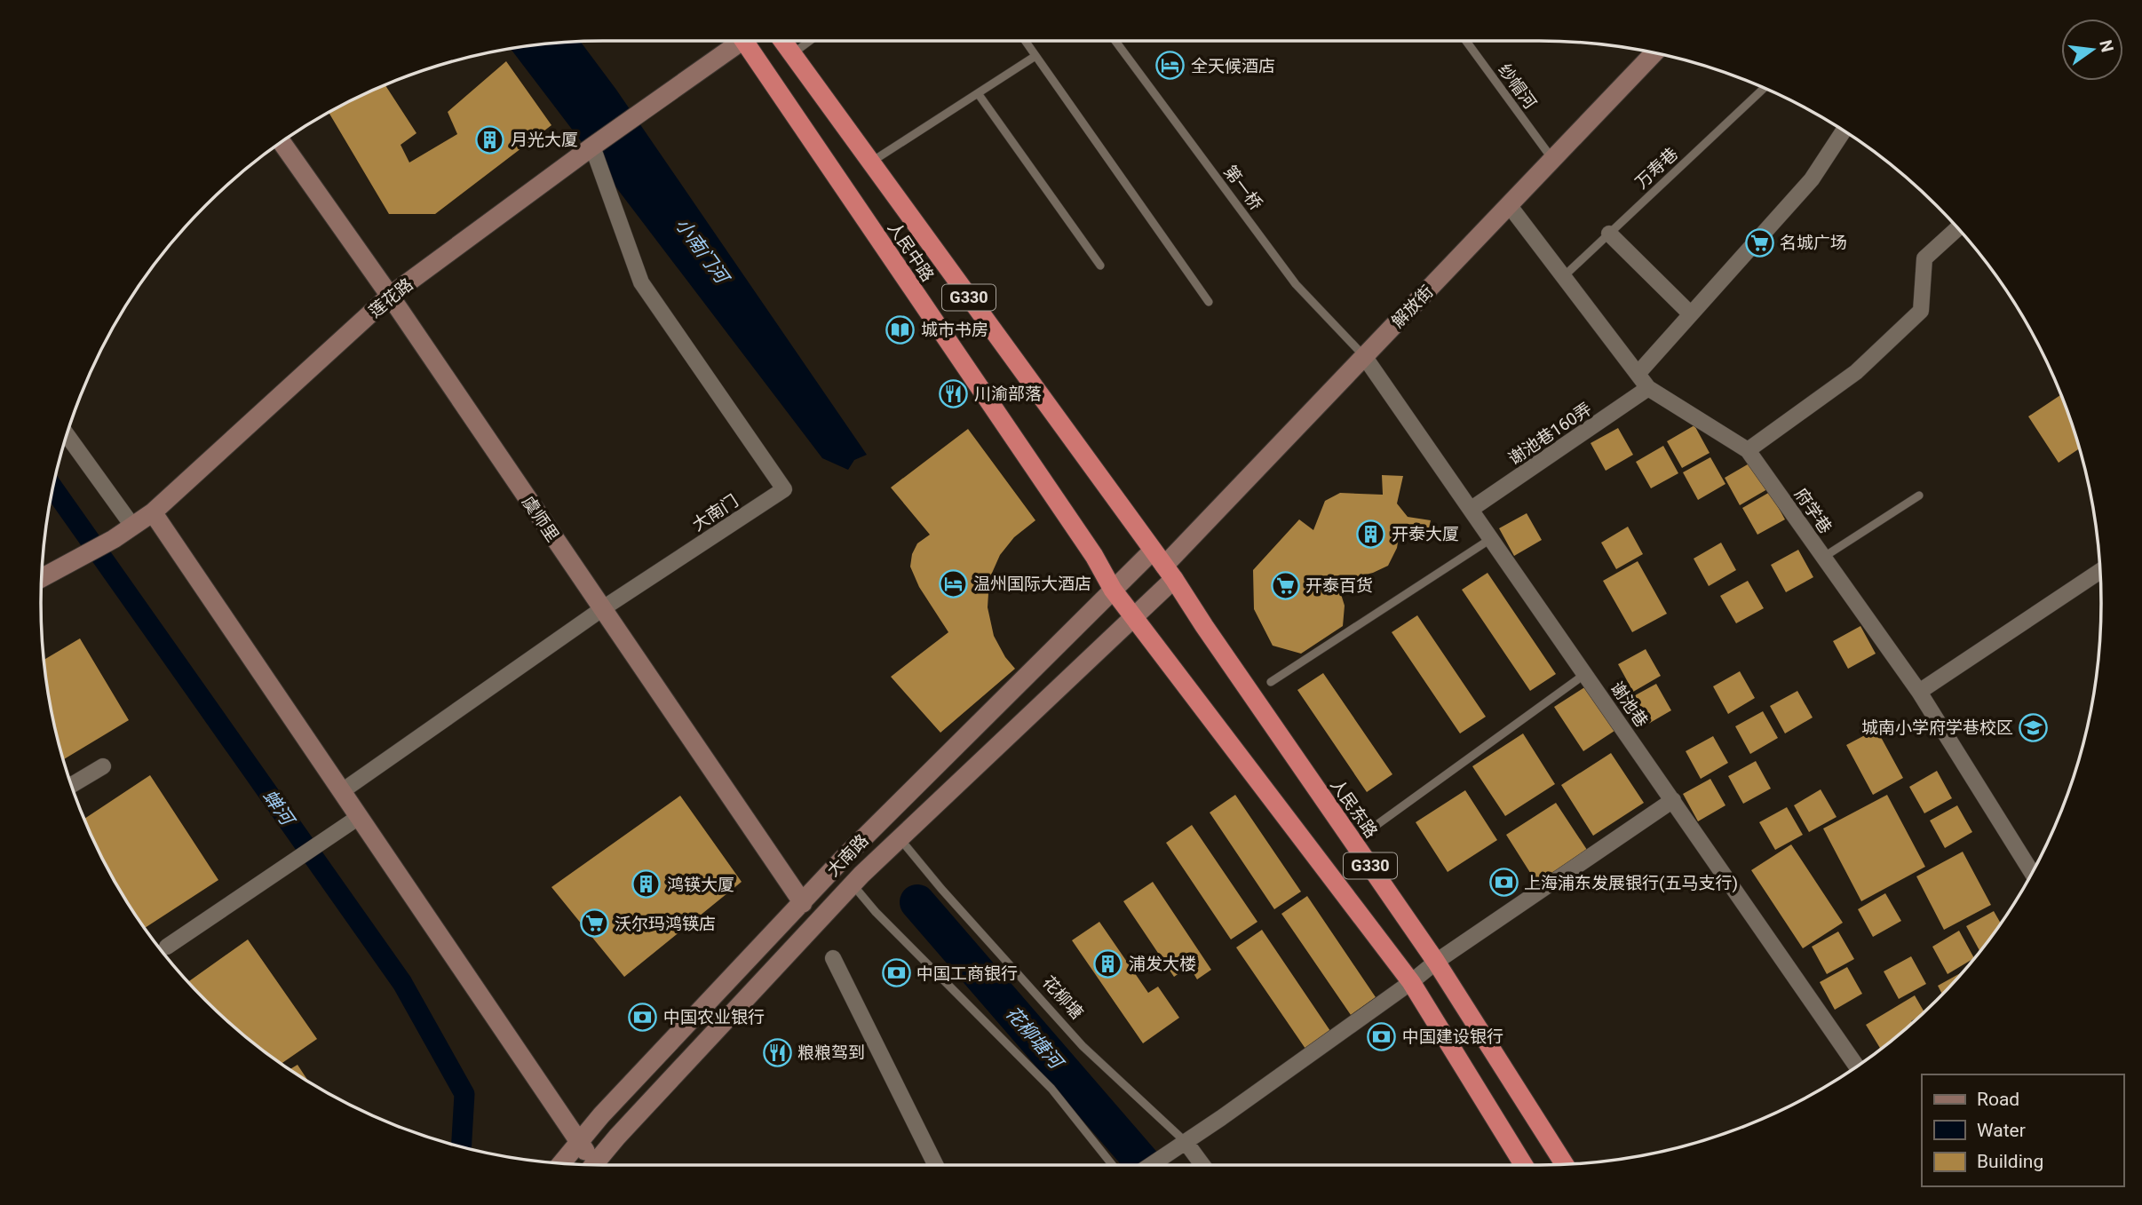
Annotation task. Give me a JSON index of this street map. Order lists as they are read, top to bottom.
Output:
{
  "streets": {
    "highway": ["人民中路", "G330", "人民东路"],
    "street": [
      "莲花路",
      "解放街",
      "谢池巷160弄",
      "府学巷",
      "大南门",
      "虞师里",
      "谢池巷",
      "大南路",
      "花柳塘"
    ],
    "lane": ["纱帽河", "万寿巷", "第一桥"]
  },
  "crossings": [
    ["纱帽河", "解放街"],
    ["万寿巷", "府学巷"],
    ["第一桥", "解放街"],
    ["第一桥", "谢池巷"],
    ["人民中路", "G330"],
    ["人民中路", "解放街"],
    ["人民中路", "人民东路"],
    ["人民中路", "大南路"],
    ["莲花路", "大南门"],
    ["莲花路", "虞师里"],
    ["G330", "大南路"],
    ["解放街", "府学巷"],
    ["解放街", "谢池巷"],
    ["解放街", "人民东路"],
    ["解放街", "大南路"],
    ["谢池巷160弄", "府学巷"],
    ["谢池巷160弄", "谢池巷"],
    ["大南门", "虞师里"],
    ["虞师里", "大南路"],
    ["人民东路", "大南路"],
    ["大南路", "花柳塘"]
  ],
  "water": ["小南门河", "蝉河", "花柳塘河"],
  "places": {
    "hotel": ["全天候酒店", "温州国际大酒店"],
    "building": [
      "月光大厦",
      "开泰大厦",
      "鸿锳大厦",
      "浦发大楼"
    ],
    "supermarket": ["名城广场", "开泰百货", "沃尔玛鸿锳店"],
    "library": ["城市书房"],
    "restaurant": ["川渝部落", "粮粮驾到"],
    "school or university": ["城南小学府学巷校区"],
    "bank": [
      "上海浦东发展银行(五马支行)",
      "中国工商银行",
      "中国农业银行",
      "中国建设银行"
    ]
  },
  "legend": ["Road", "Water", "Building"],
  "north": "right"
}
